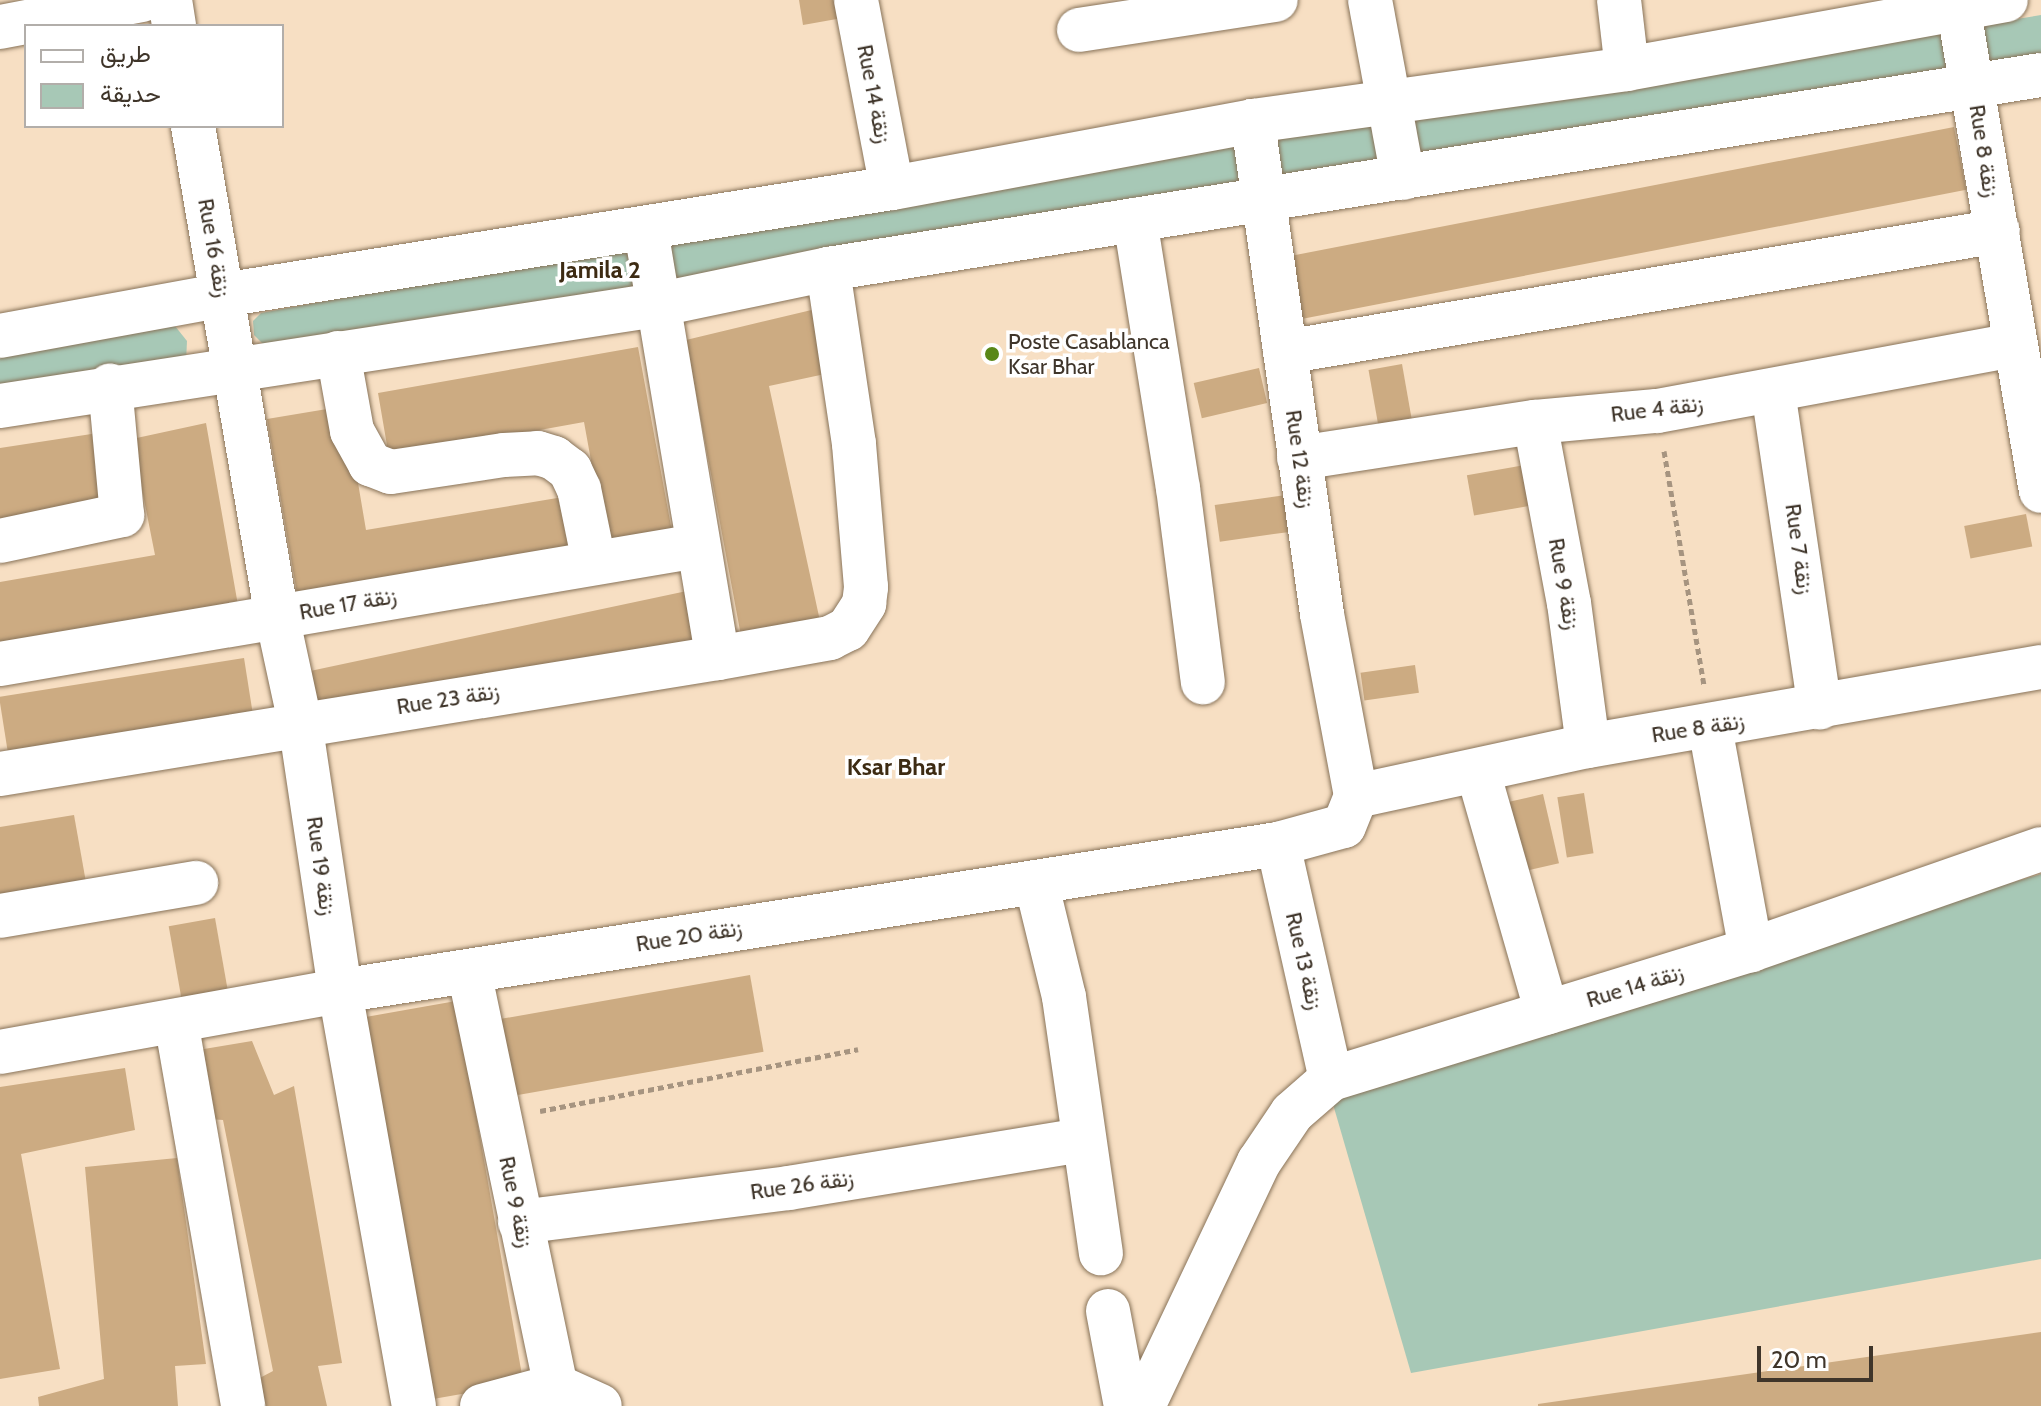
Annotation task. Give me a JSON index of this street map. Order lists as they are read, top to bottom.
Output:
{
  "streets": {
    "street": [
      "Rue 14 زنقة",
      "Rue 8 زنقة",
      "Rue 16 زنقة",
      "Rue 4 زنقة",
      "Rue 12 زنقة",
      "Rue 7 زنقة",
      "Rue 9 زنقة",
      "Rue 17 زنقة",
      "Rue 23 زنقة",
      "Rue 19 زنقة",
      "Rue 20 زنقة",
      "Rue 13 زنقة",
      "Rue 26 زنقة"
    ]
  },
  "crossings": [
    ["Rue 14 زنقة", "Rue 13 زنقة"],
    ["Rue 8 زنقة", "Rue 4 زنقة"],
    ["Rue 8 زنقة", "Rue 12 زنقة"],
    ["Rue 8 زنقة", "Rue 7 زنقة"],
    ["Rue 8 زنقة", "Rue 9 زنقة"],
    ["Rue 8 زنقة", "Rue 20 زنقة"],
    ["Rue 16 زنقة", "Rue 19 زنقة"],
    ["Rue 4 زنقة", "Rue 12 زنقة"],
    ["Rue 4 زنقة", "Rue 7 زنقة"],
    ["Rue 4 زنقة", "Rue 9 زنقة"],
    ["Rue 12 زنقة", "Rue 20 زنقة"],
    ["Rue 9 زنقة", "Rue 20 زنقة"],
    ["Rue 9 زنقة", "Rue 26 زنقة"],
    ["Rue 17 زنقة", "Rue 19 زنقة"],
    ["Rue 23 زنقة", "Rue 19 زنقة"],
    ["Rue 19 زنقة", "Rue 20 زنقة"],
    ["Rue 20 زنقة", "Rue 13 زنقة"]
  ],
  "districts": ["Jamila 2", "Ksar Bhar"],
  "places": ["Poste Casablanca Ksar Bhar"],
  "legend": ["طريق", "حديقة"],
  "scale_bar": "20 m"
}
